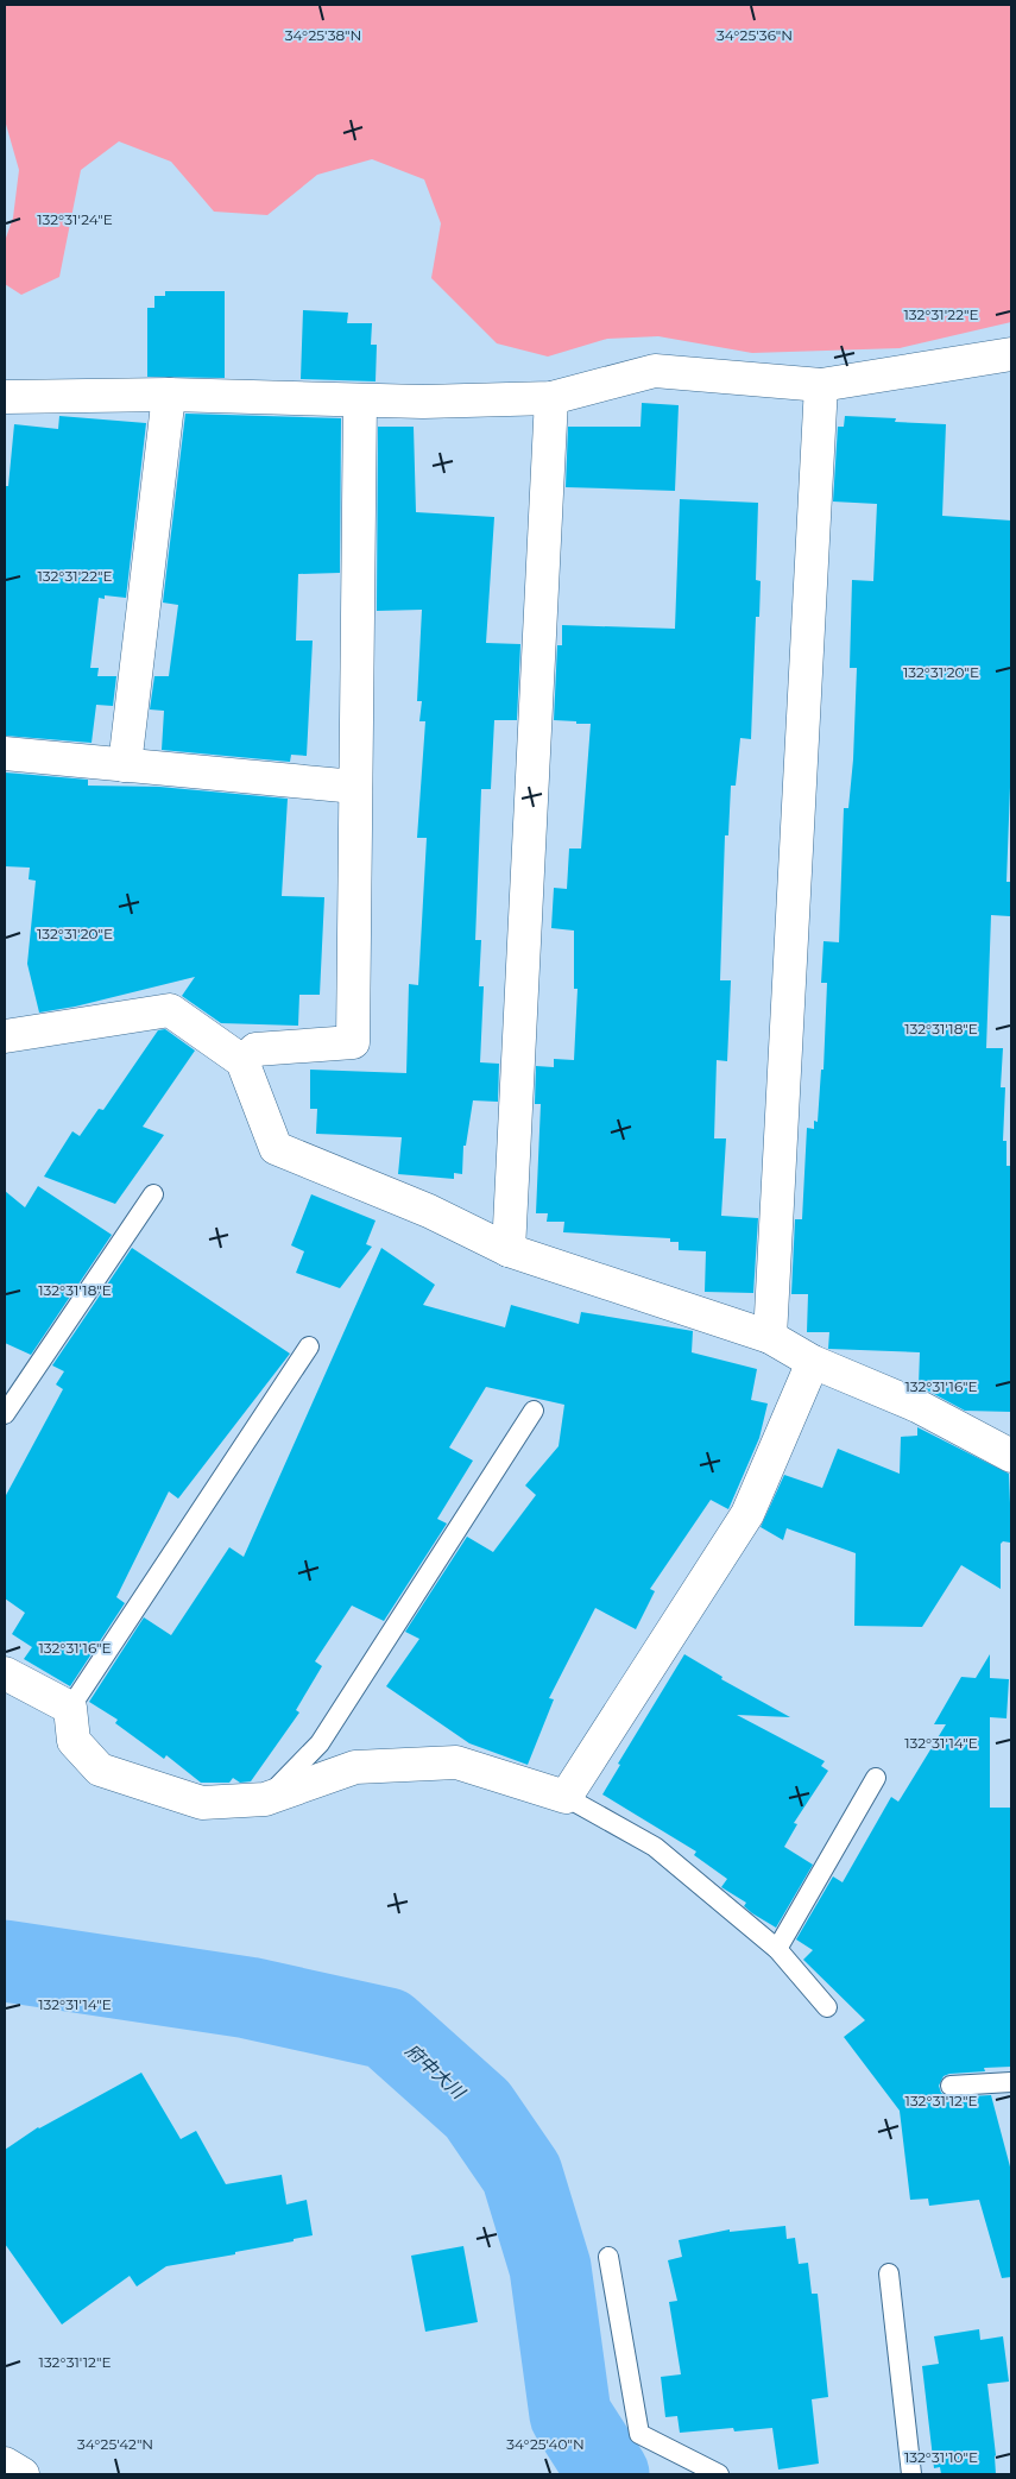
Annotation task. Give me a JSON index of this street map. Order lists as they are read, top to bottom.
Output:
{
  "water": ["府中大川"],
  "coordinates": [
    "34°25'38\"N",
    "34°25'36\"N",
    "132°31'24\"E",
    "132°31'22\"E",
    "132°31'20\"E",
    "132°31'18\"E",
    "132°31'16\"E",
    "132°31'14\"E",
    "132°31'12\"E",
    "34°25'42\"N",
    "34°25'40\"N",
    "132°31'10\"E"
  ]
}
